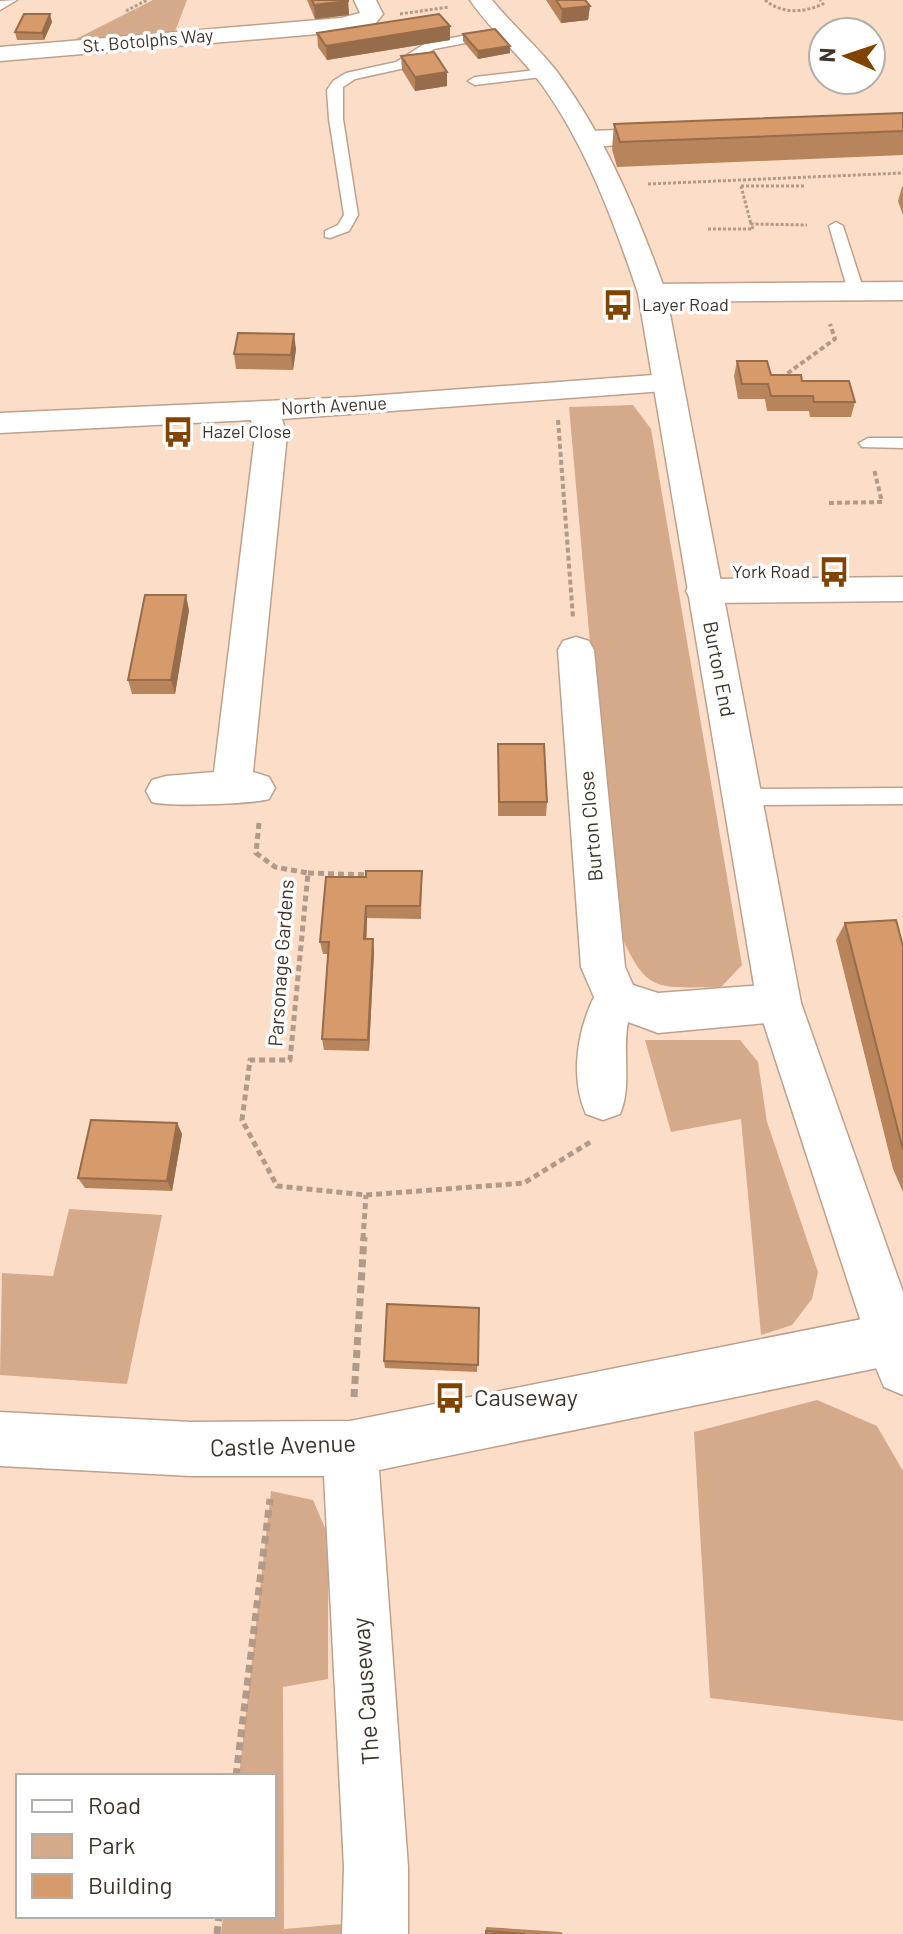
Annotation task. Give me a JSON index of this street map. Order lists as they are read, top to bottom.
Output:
{
  "streets": {
    "street": [
      "St. Botolphs Way",
      "North Avenue",
      "Burton End",
      "Burton Close",
      "Castle Avenue",
      "The Causeway"
    ],
    "path": ["Parsonage Gardens"]
  },
  "crossings": [
    ["North Avenue", "Burton End"],
    ["Burton End", "Castle Avenue"],
    ["Castle Avenue", "The Causeway"]
  ],
  "places": {
    "bus stop": [
      "Layer Road",
      "Hazel Close",
      "York Road",
      "Causeway"
    ]
  },
  "legend": ["Road", "Park", "Building"],
  "north": "left"
}
